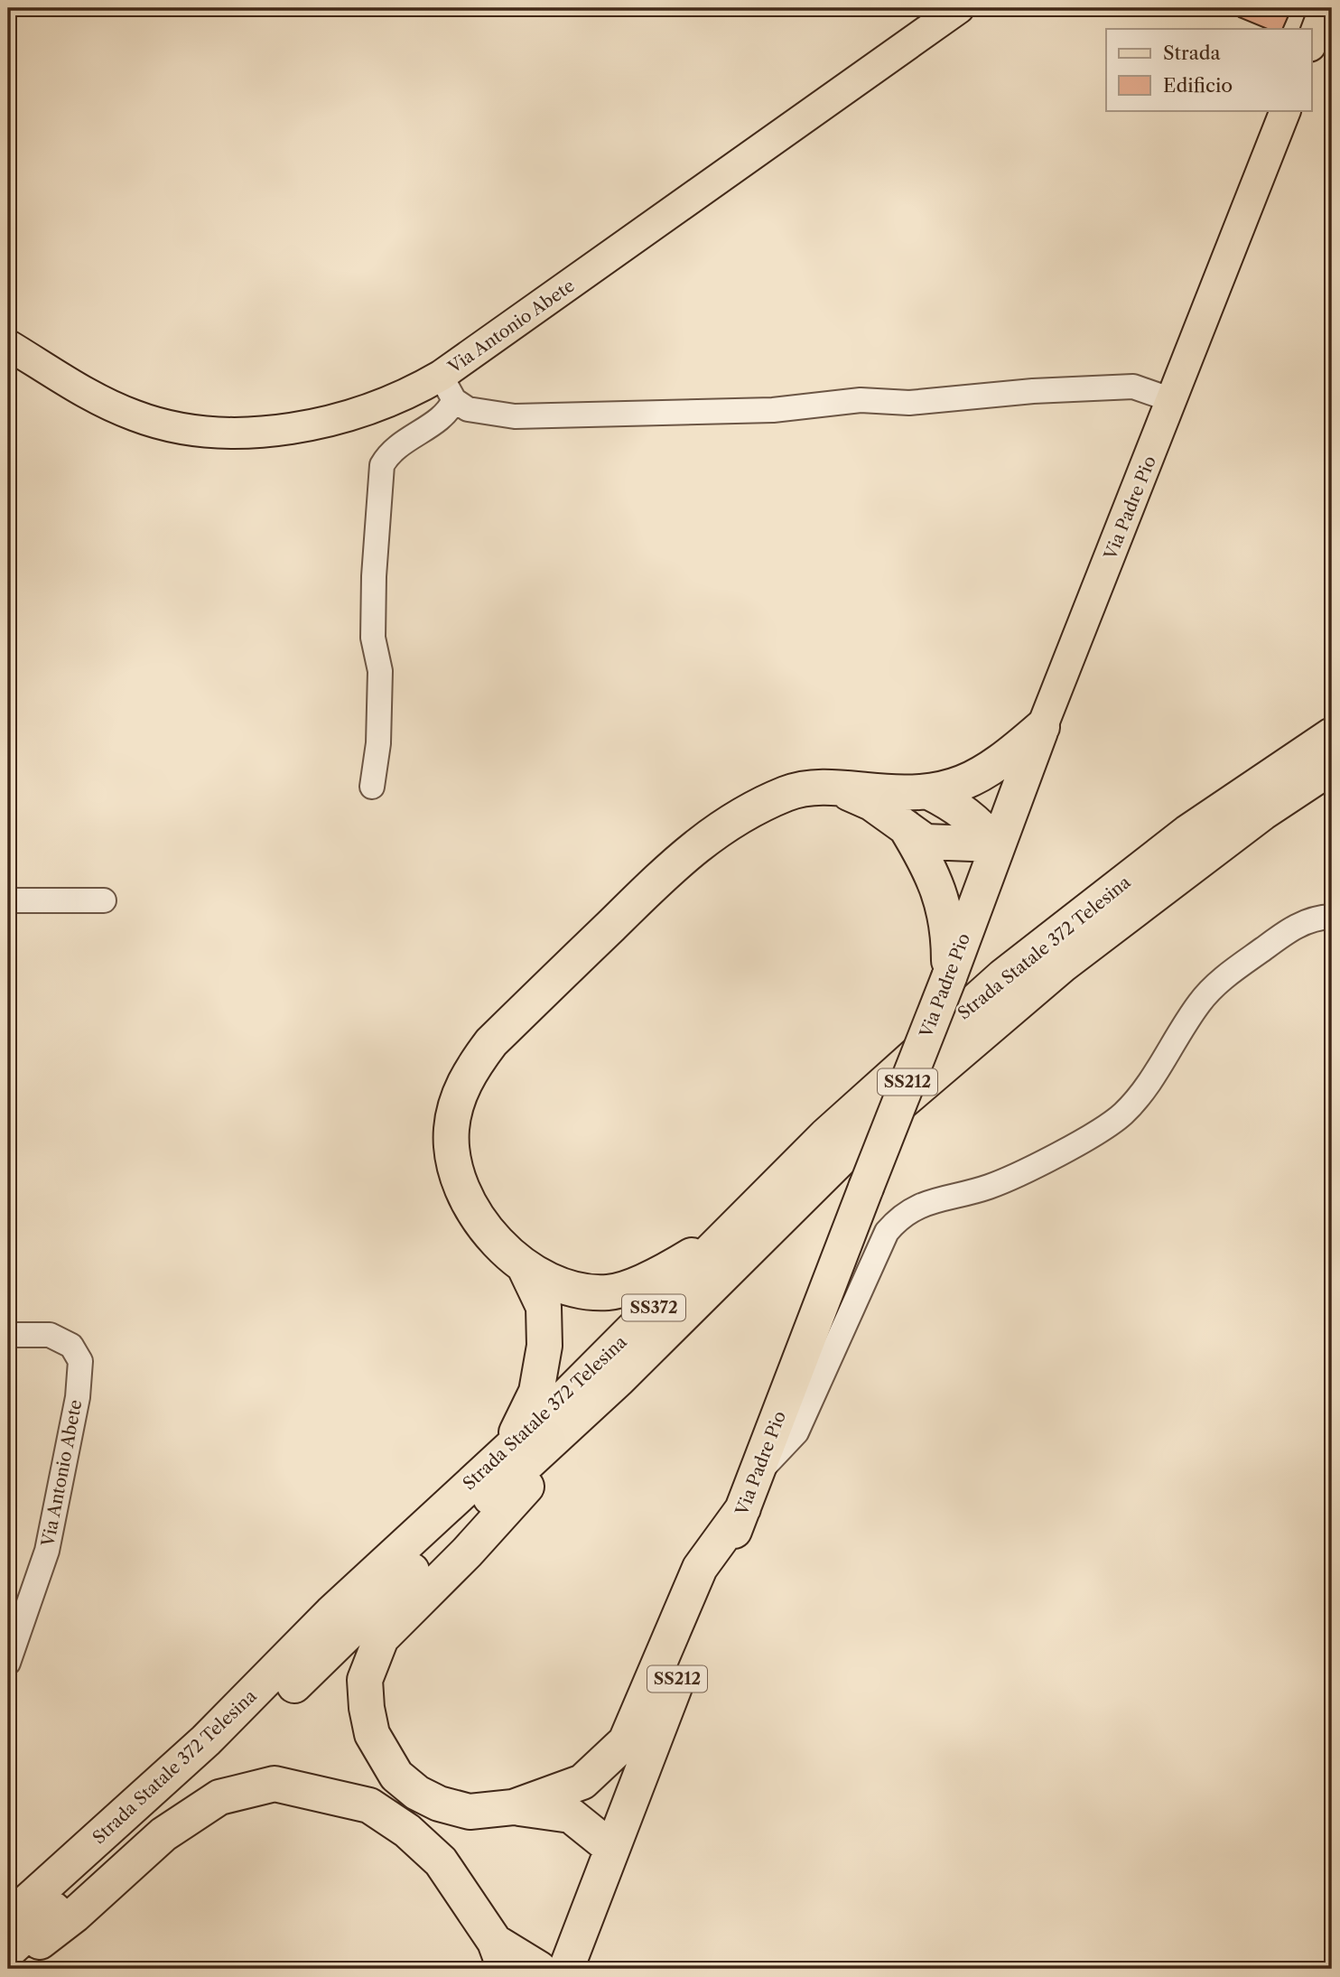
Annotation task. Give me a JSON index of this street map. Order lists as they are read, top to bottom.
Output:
{
  "streets": {
    "highway": [
      "Via Padre Pio",
      "Strada Statale 372 Telesina",
      "SS212",
      "SS372"
    ],
    "main road": ["Via Antonio Abete"]
  },
  "legend": ["Strada", "Edificio"]
}
